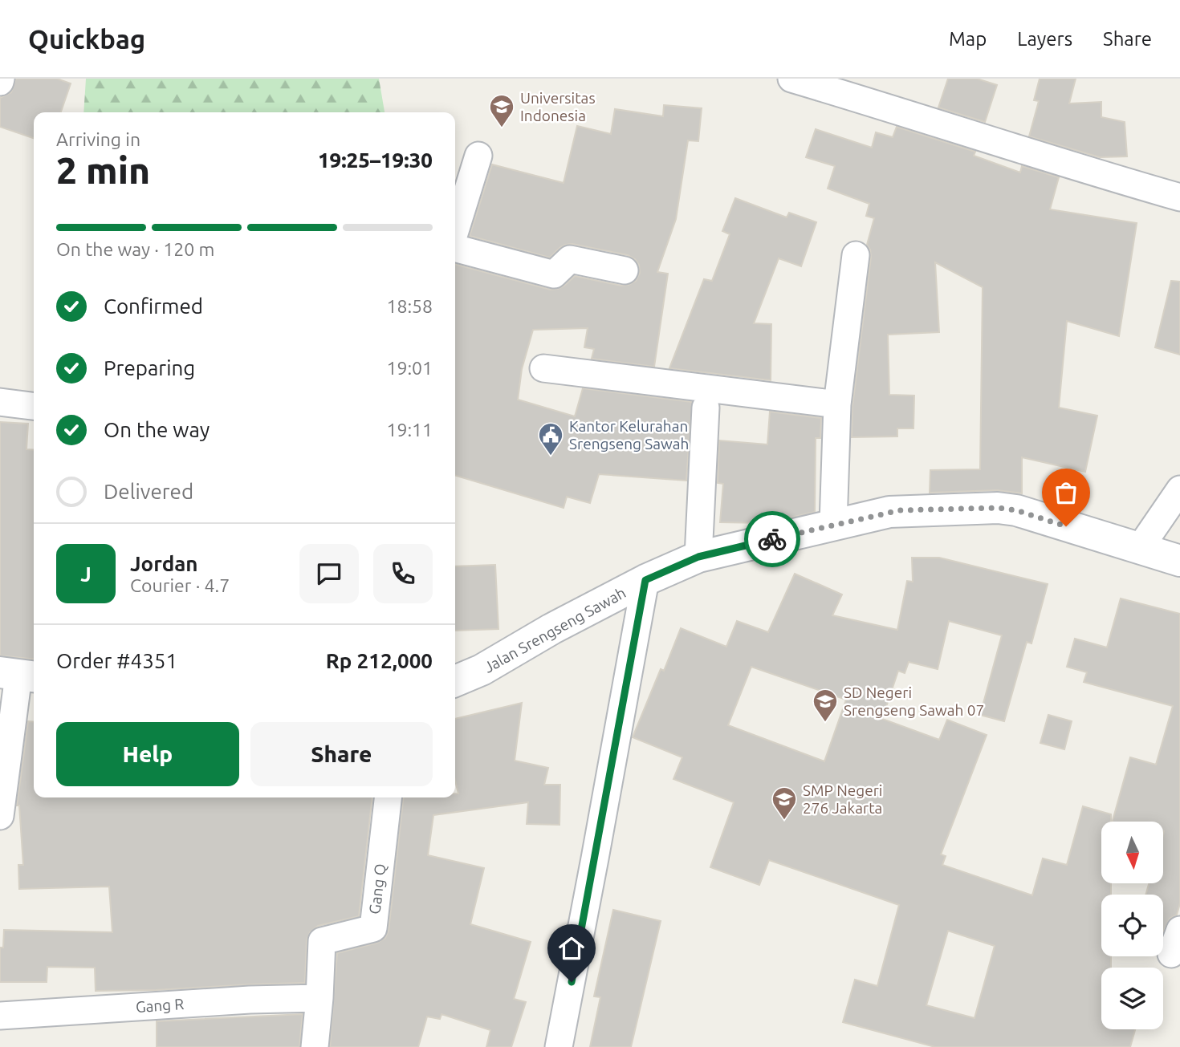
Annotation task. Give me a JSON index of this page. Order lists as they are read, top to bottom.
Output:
{
  "streets": {
    "street": ["Jalan Srengseng Sawah", "Gang Q", "Gang R"]
  },
  "crossings": [
    ["Gang Q", "Gang R"]
  ],
  "places": {
    "school or university": ["Universitas Indonesia", "SD Negeri Srengseng Sawah 07", "SMP Negeri 276 Jakarta"],
    "public building": ["Kantor Kelurahan Srengseng Sawah"]
  },
  "north": "bottom",
  "page": {
    "header": "Quickbag",
    "nav": ["Map", "Layers", "Share"],
    "heading": ["2 min", "Arriving in", "19:25–19:30"],
    "panel": [
      "Jordan",
      "Courier · 4.7",
      "Order #4351",
      "Rp 212,000"
    ],
    "bar": "On the way · 120 m",
    "list": [
      ["Confirmed", "18:58"],
      ["Preparing", "19:01"],
      ["On the way", "19:11"],
      "Delivered"
    ],
    "round": "J",
    "buttons": ["Help", "Share"]
  }
}
